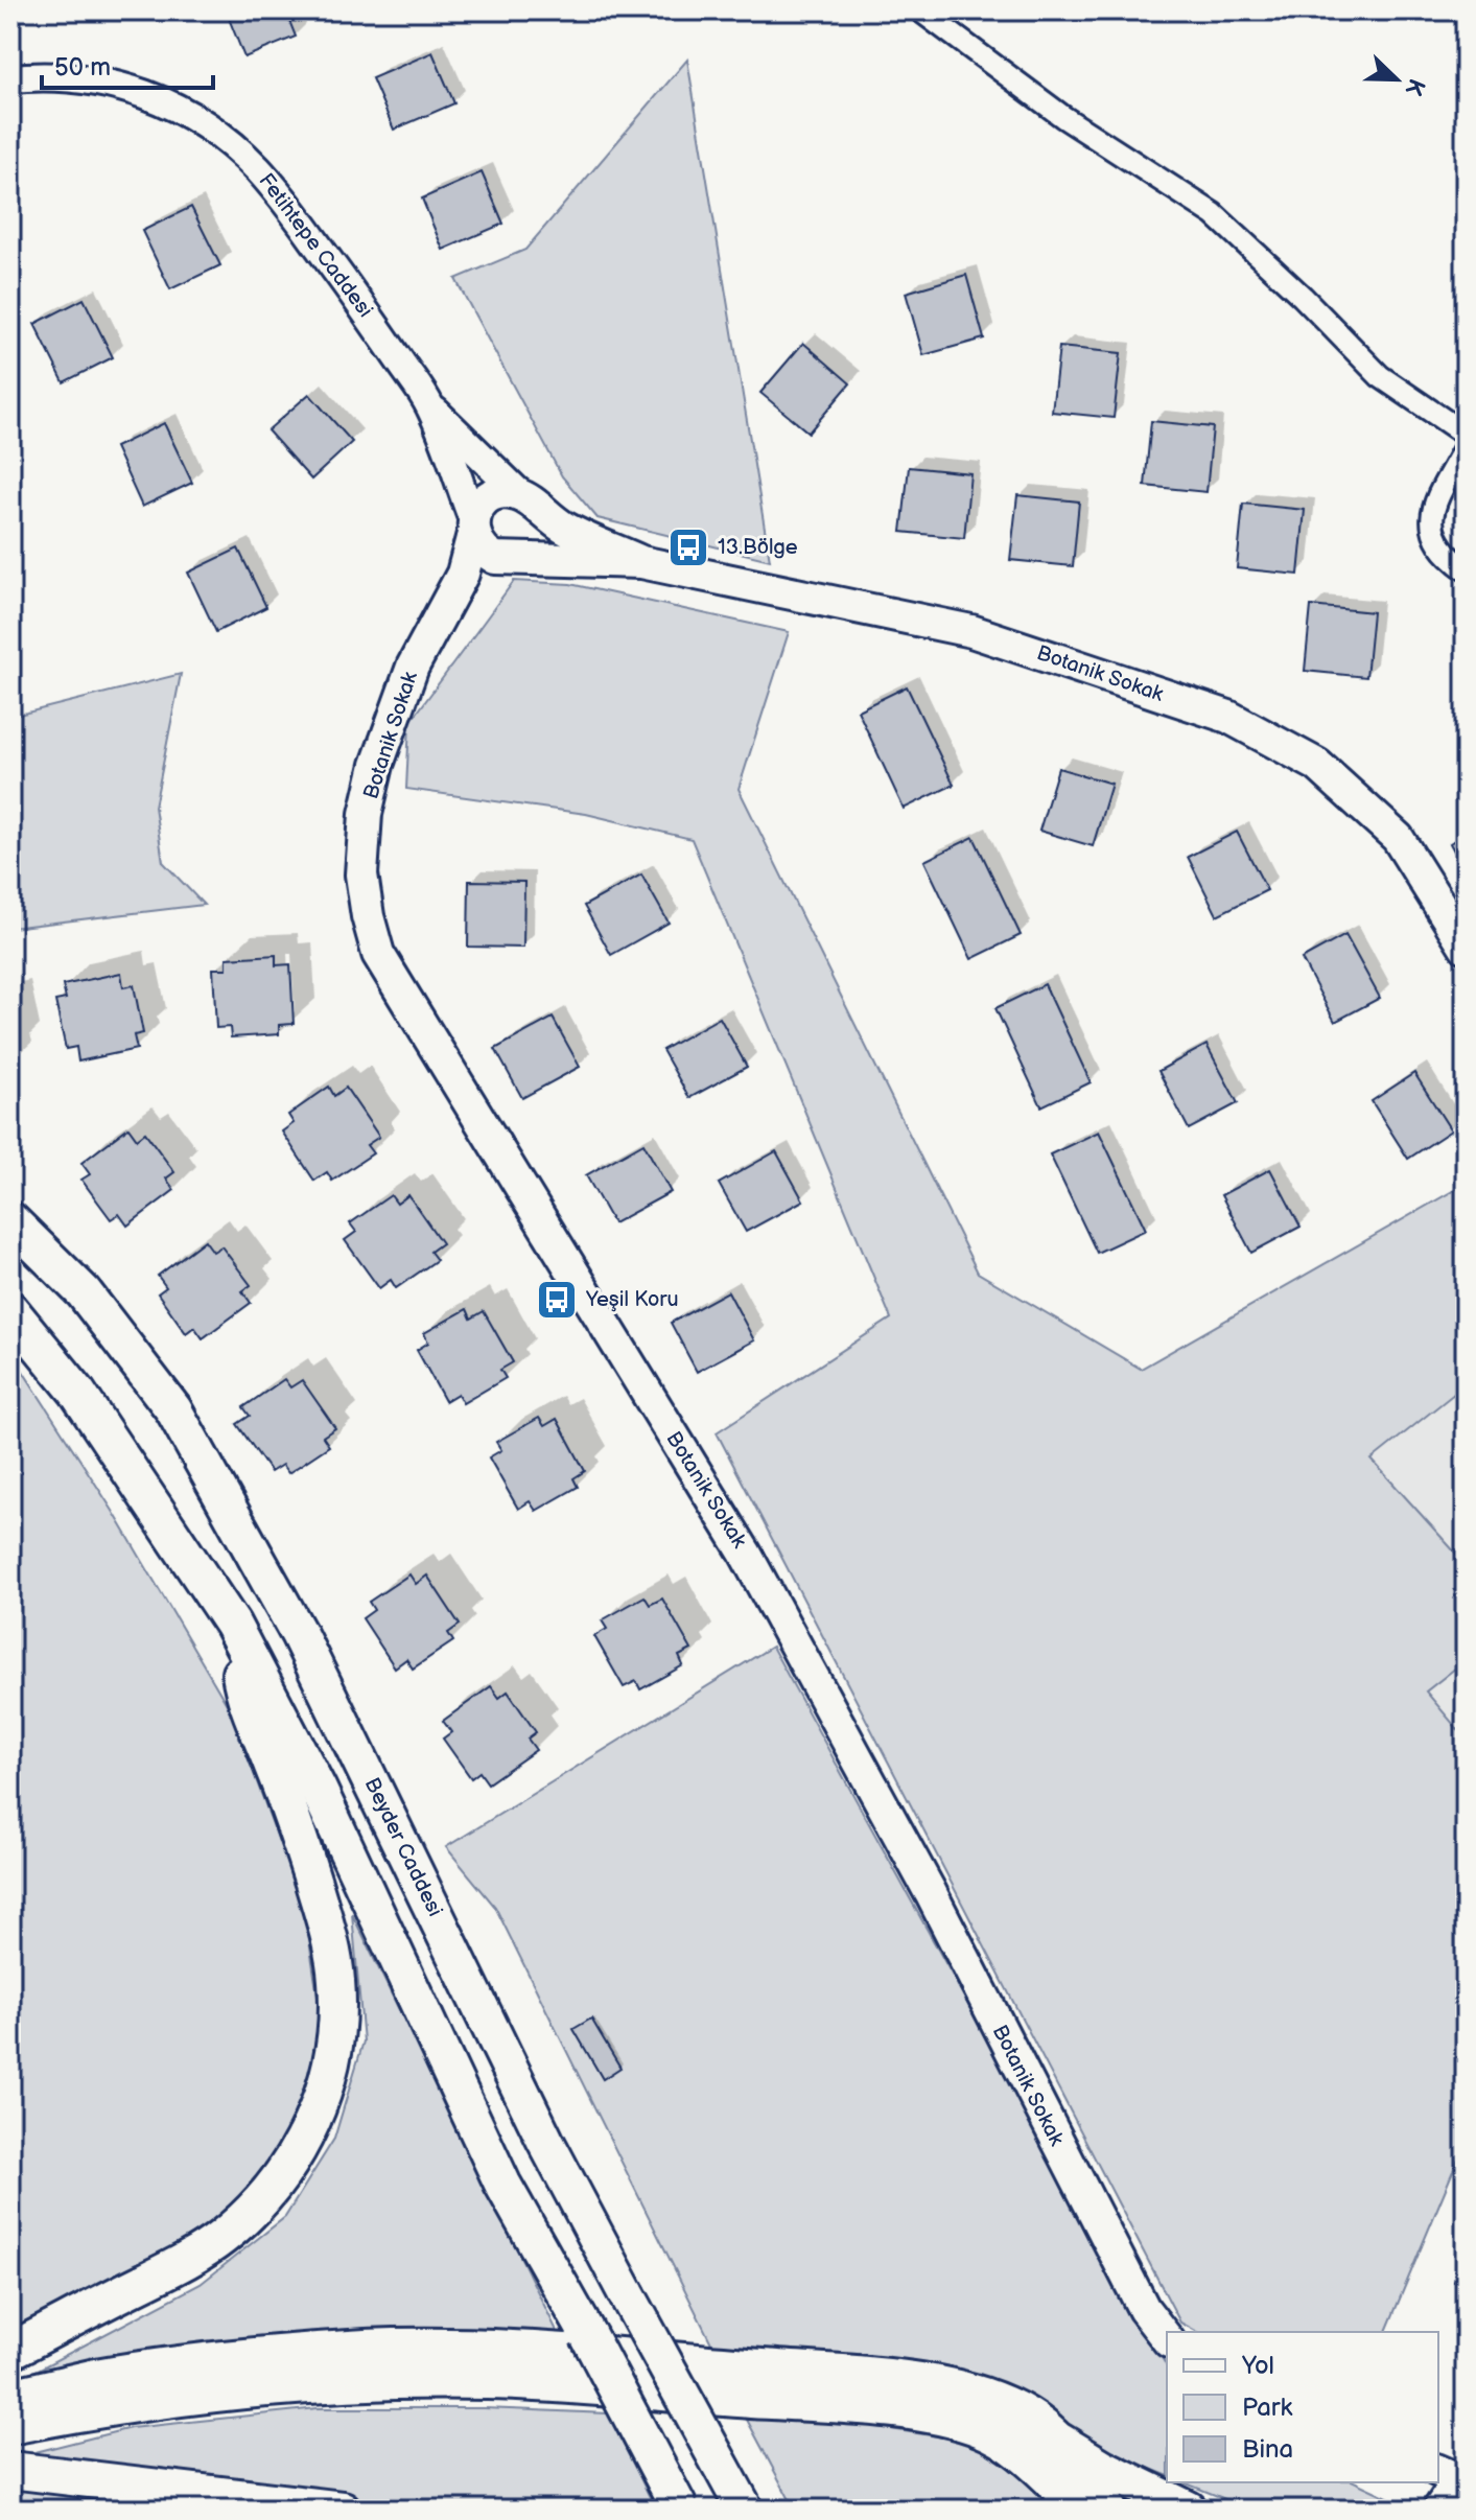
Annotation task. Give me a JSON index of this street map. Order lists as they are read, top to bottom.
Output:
{
  "streets": {
    "main road": ["Botanik Sokak", "Beyder Caddesi"],
    "street": ["Fetihtepe Caddesi"]
  },
  "crossings": [
    ["Fetihtepe Caddesi", "Botanik Sokak"]
  ],
  "places": {
    "bus stop": ["13.Bölge", "Yeşil Koru"]
  },
  "legend": ["Yol", "Park", "Bina"],
  "scale_bar": "50 m",
  "north": "bottom right"
}
